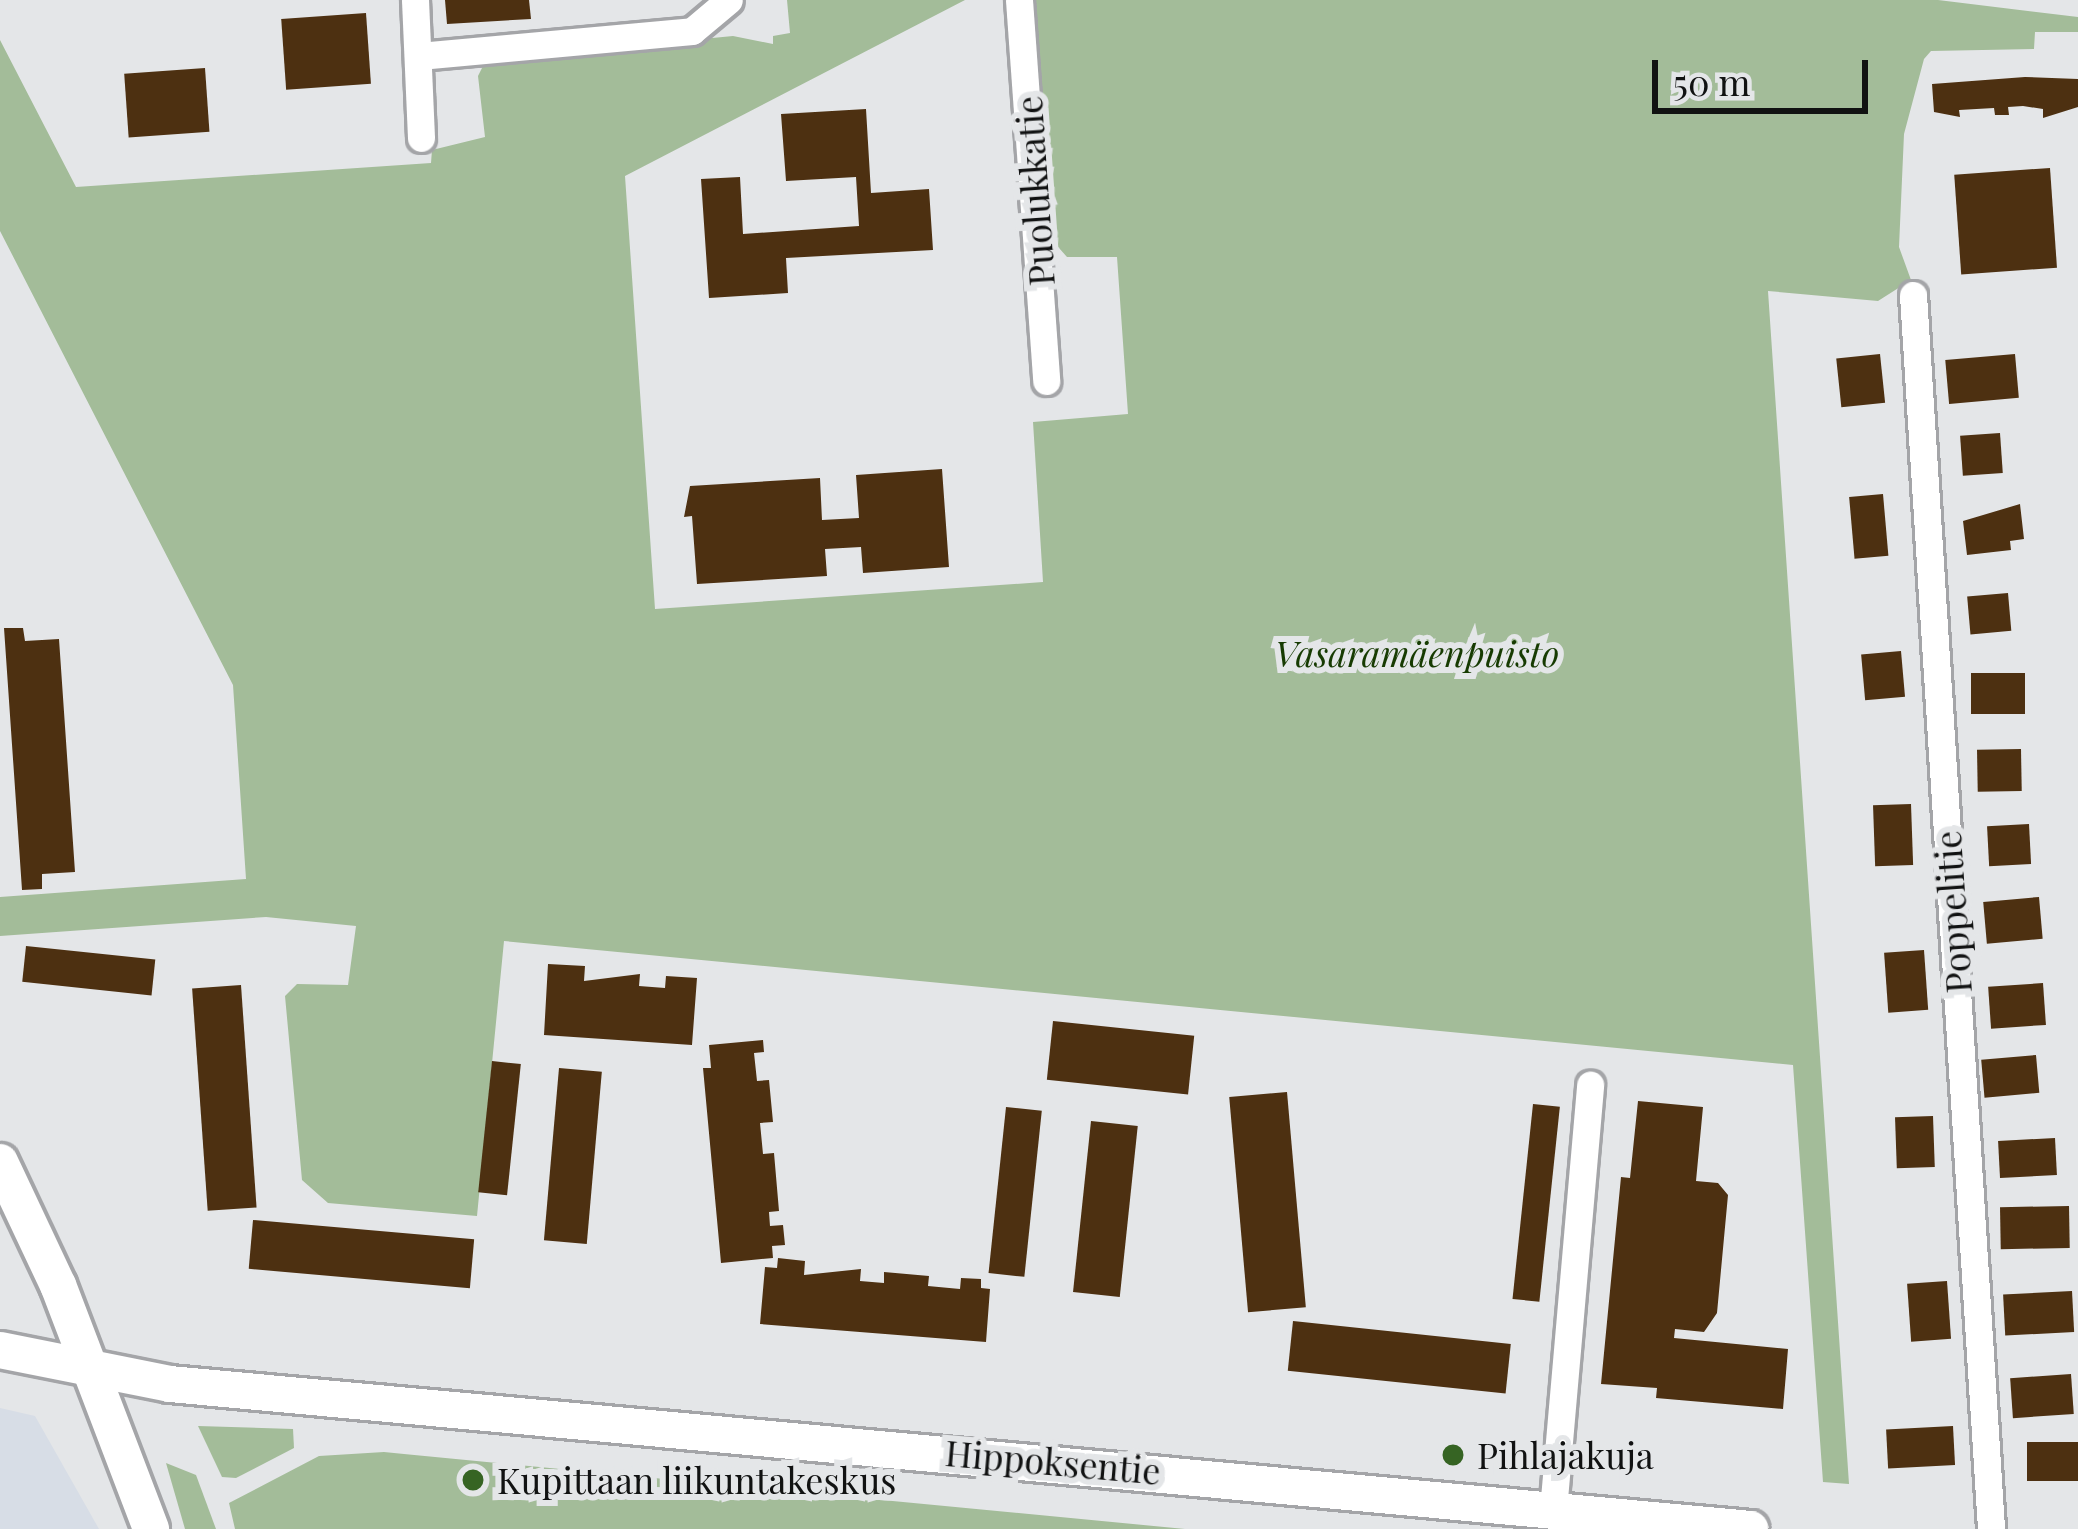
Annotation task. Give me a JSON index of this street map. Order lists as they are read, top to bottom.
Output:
{
  "streets": {
    "street": ["Puolukkatie", "Poppelitie", "Hippoksentie"]
  },
  "parks": ["Vasaramäenpuisto"],
  "places": ["Pihlajakuja", "Kupittaan liikuntakeskus"],
  "scale_bar": "50 m"
}
